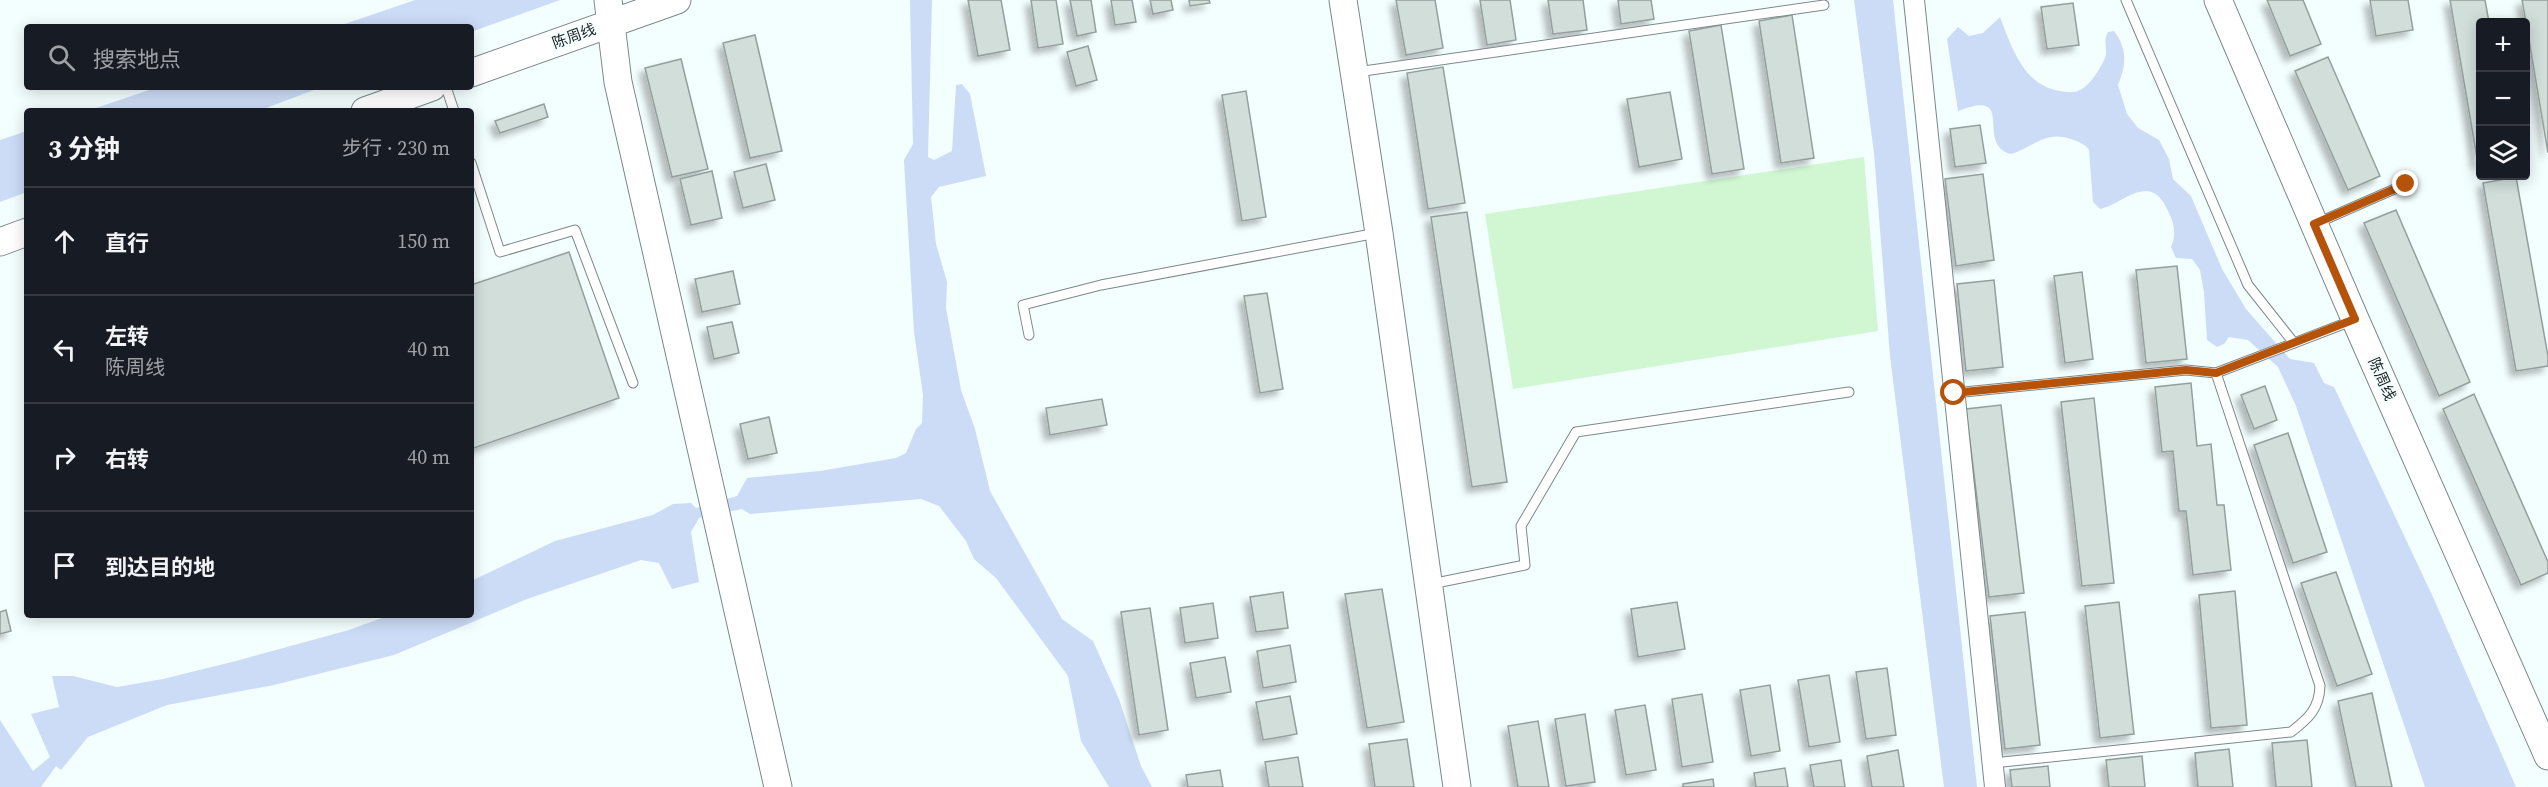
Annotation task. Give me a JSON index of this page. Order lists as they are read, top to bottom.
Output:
{
  "streets": {
    "street": ["陈周线"]
  },
  "page": {
    "map_buttons": ["+", "−"],
    "search": "搜索地点",
    "heading": ["3 分钟", "步行 · 230 m"],
    "list": [
      ["直行", "150 m"],
      ["左转", "陈周线", "40 m"],
      ["右转", "40 m"],
      "到达目的地"
    ]
  }
}
